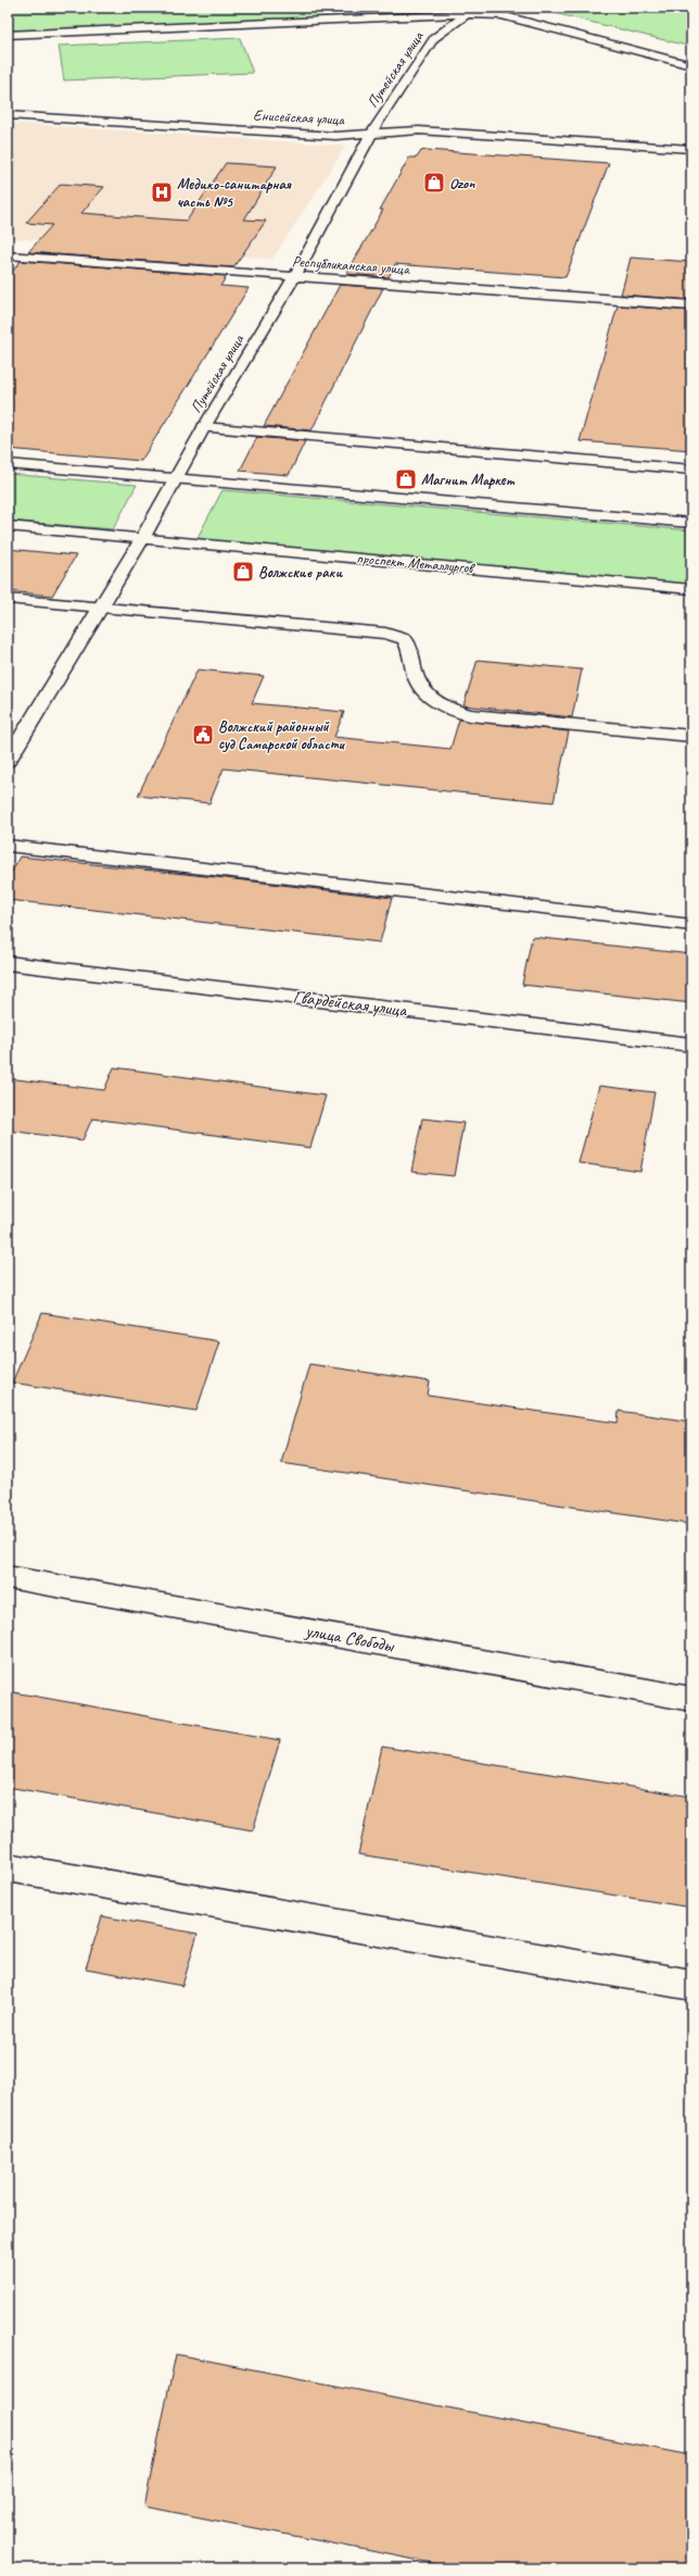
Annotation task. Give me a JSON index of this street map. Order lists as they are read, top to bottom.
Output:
{
  "streets": {
    "street": [
      "Путейская улица",
      "Енисейская улица",
      "Республиканская улица",
      "проспект Металлургов",
      "Гвардейская улица",
      "улица Свободы"
    ]
  },
  "crossings": [
    ["Путейская улица", "Енисейская улица"],
    ["Путейская улица", "Республиканская улица"],
    ["Путейская улица", "проспект Металлургов"]
  ],
  "places": {
    "shop": ["Ozon", "Магнит Маркет", "Волжские раки"],
    "hospital": ["Медико-санитарная часть №5"],
    "public building": ["Волжский районный суд Самарской области"]
  }
}
